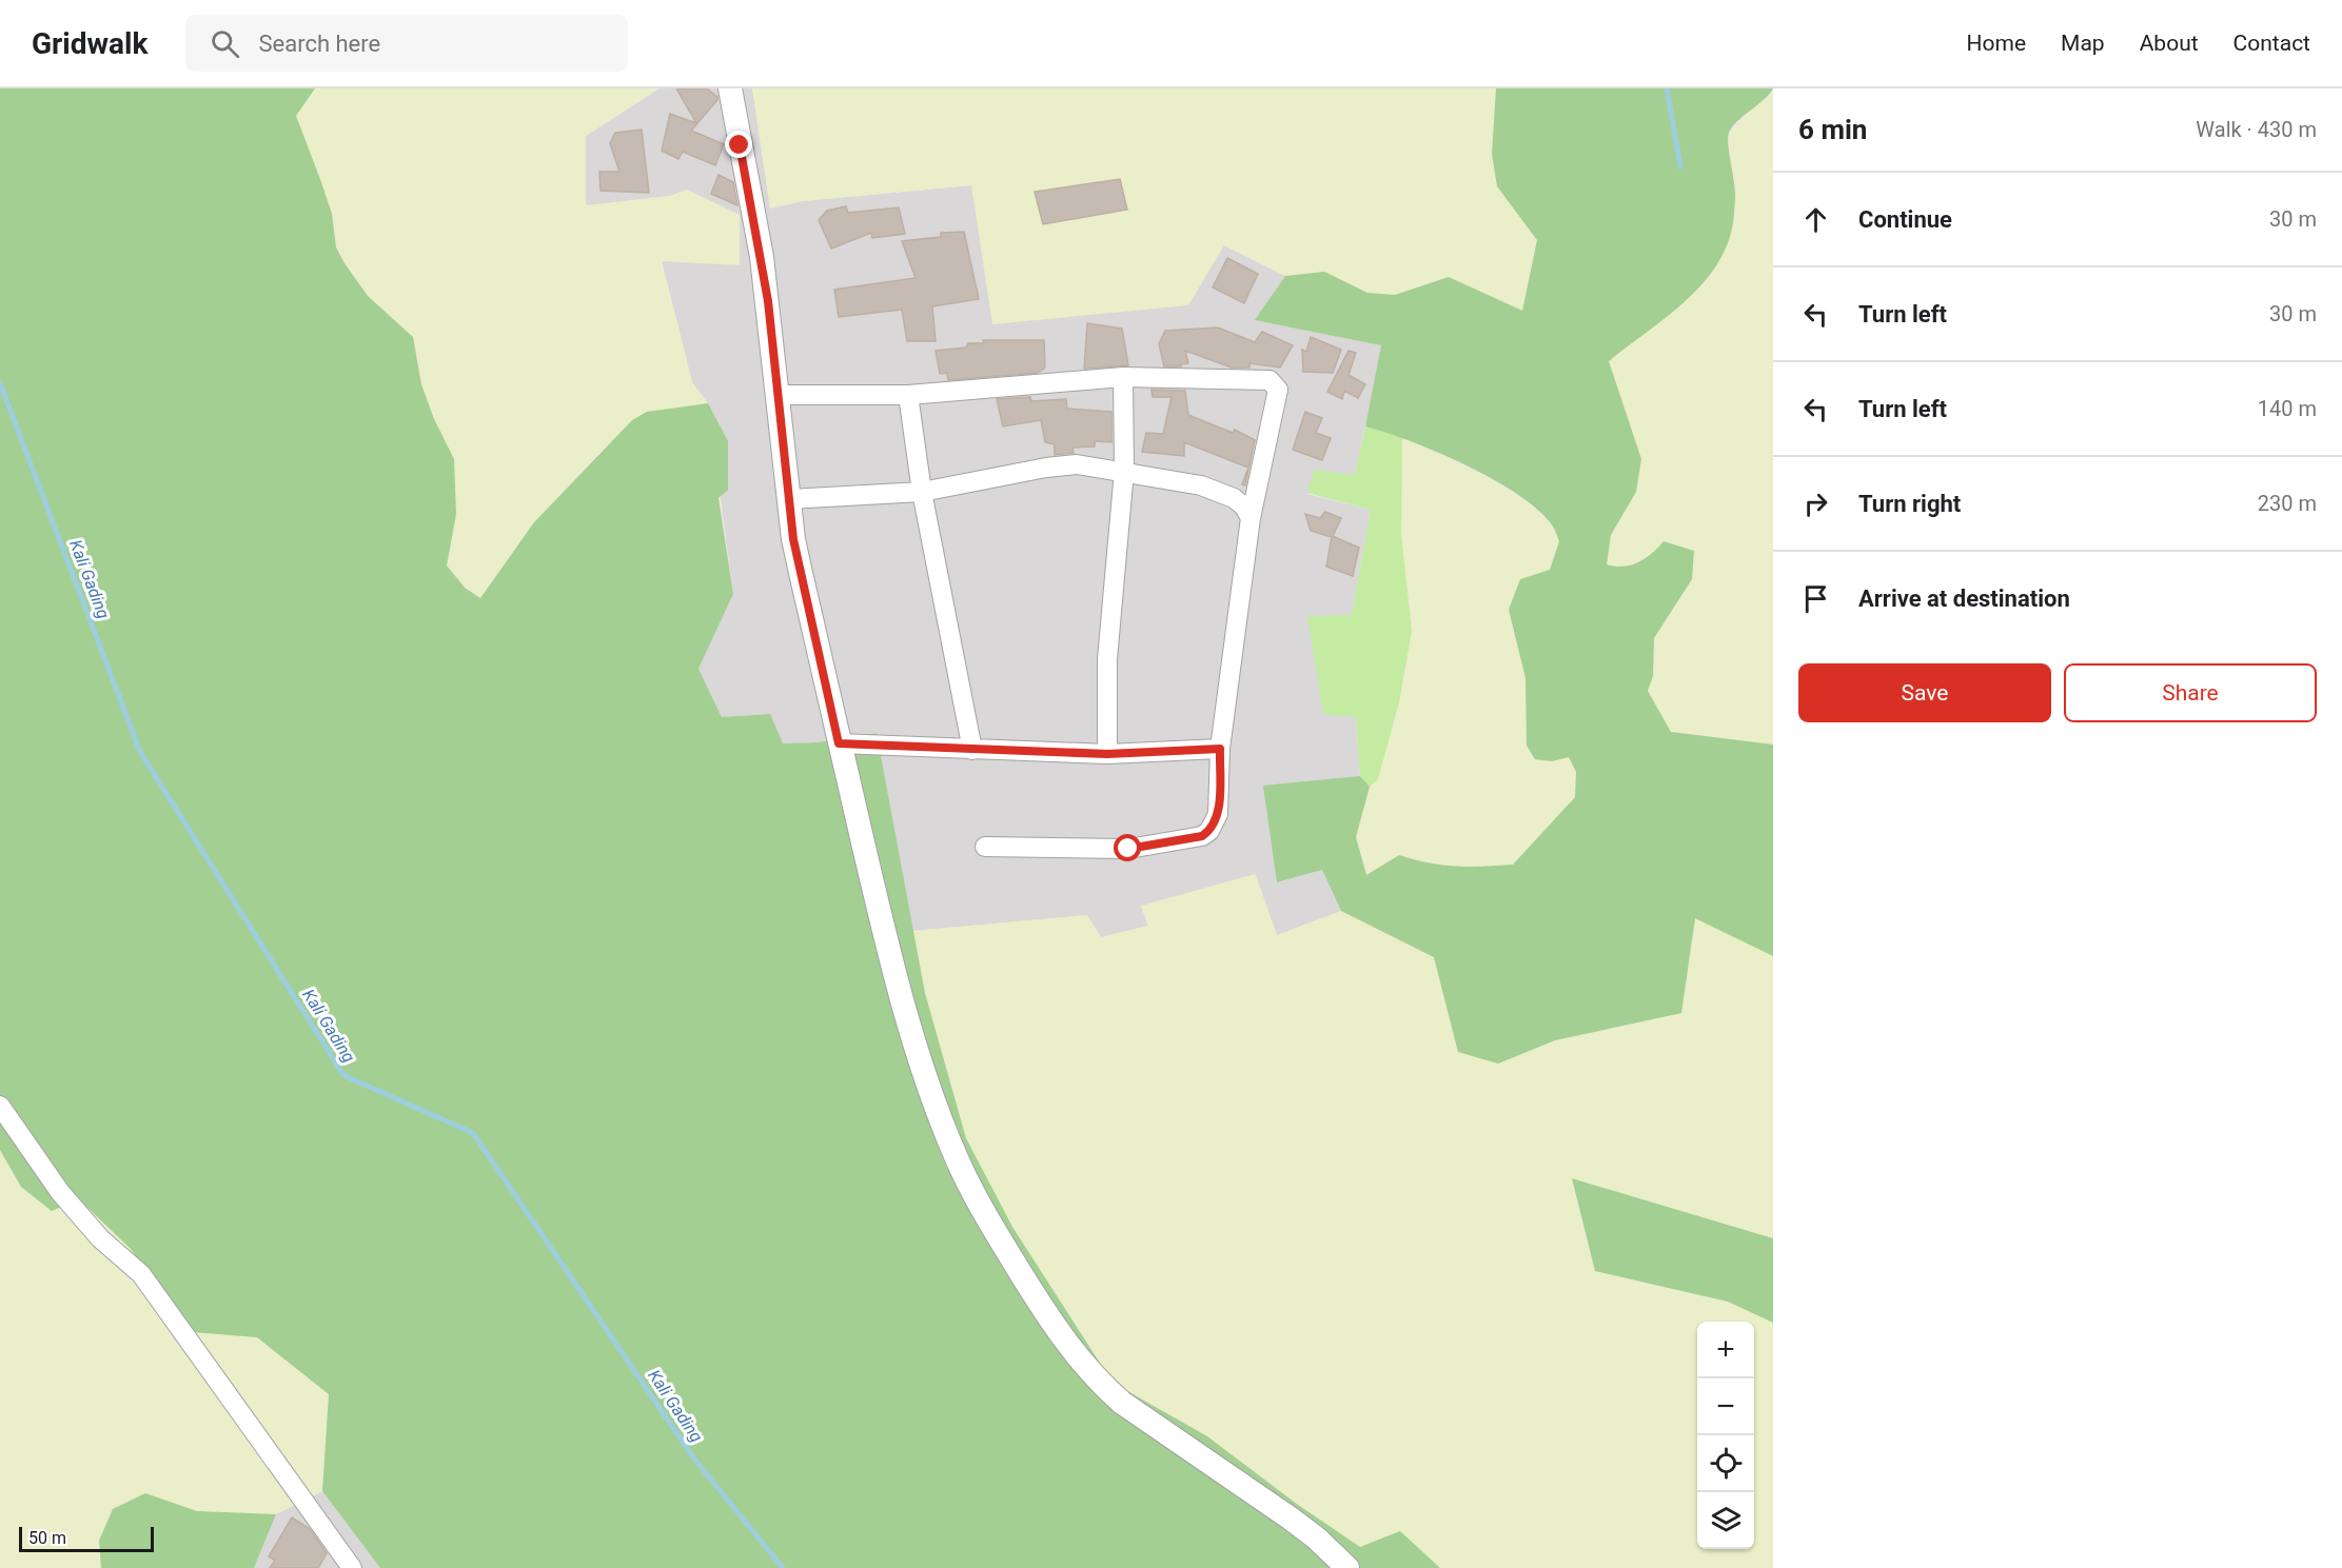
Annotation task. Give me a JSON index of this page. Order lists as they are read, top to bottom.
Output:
{
  "water": ["Kali Gading"],
  "scale_bar": "50 m",
  "page": {
    "header": "Gridwalk",
    "search": "Search here",
    "nav": [
      "Home",
      "Map",
      "About",
      "Contact"
    ],
    "heading": ["6 min", "Walk · 430 m"],
    "list": [
      ["Continue", "30 m"],
      ["Turn left", "30 m"],
      ["Turn left", "140 m"],
      ["Turn right", "230 m"],
      "Arrive at destination"
    ],
    "buttons": ["Save", "Share"],
    "map_buttons": ["+", "−"],
    "scale": "50 m"
  }
}
